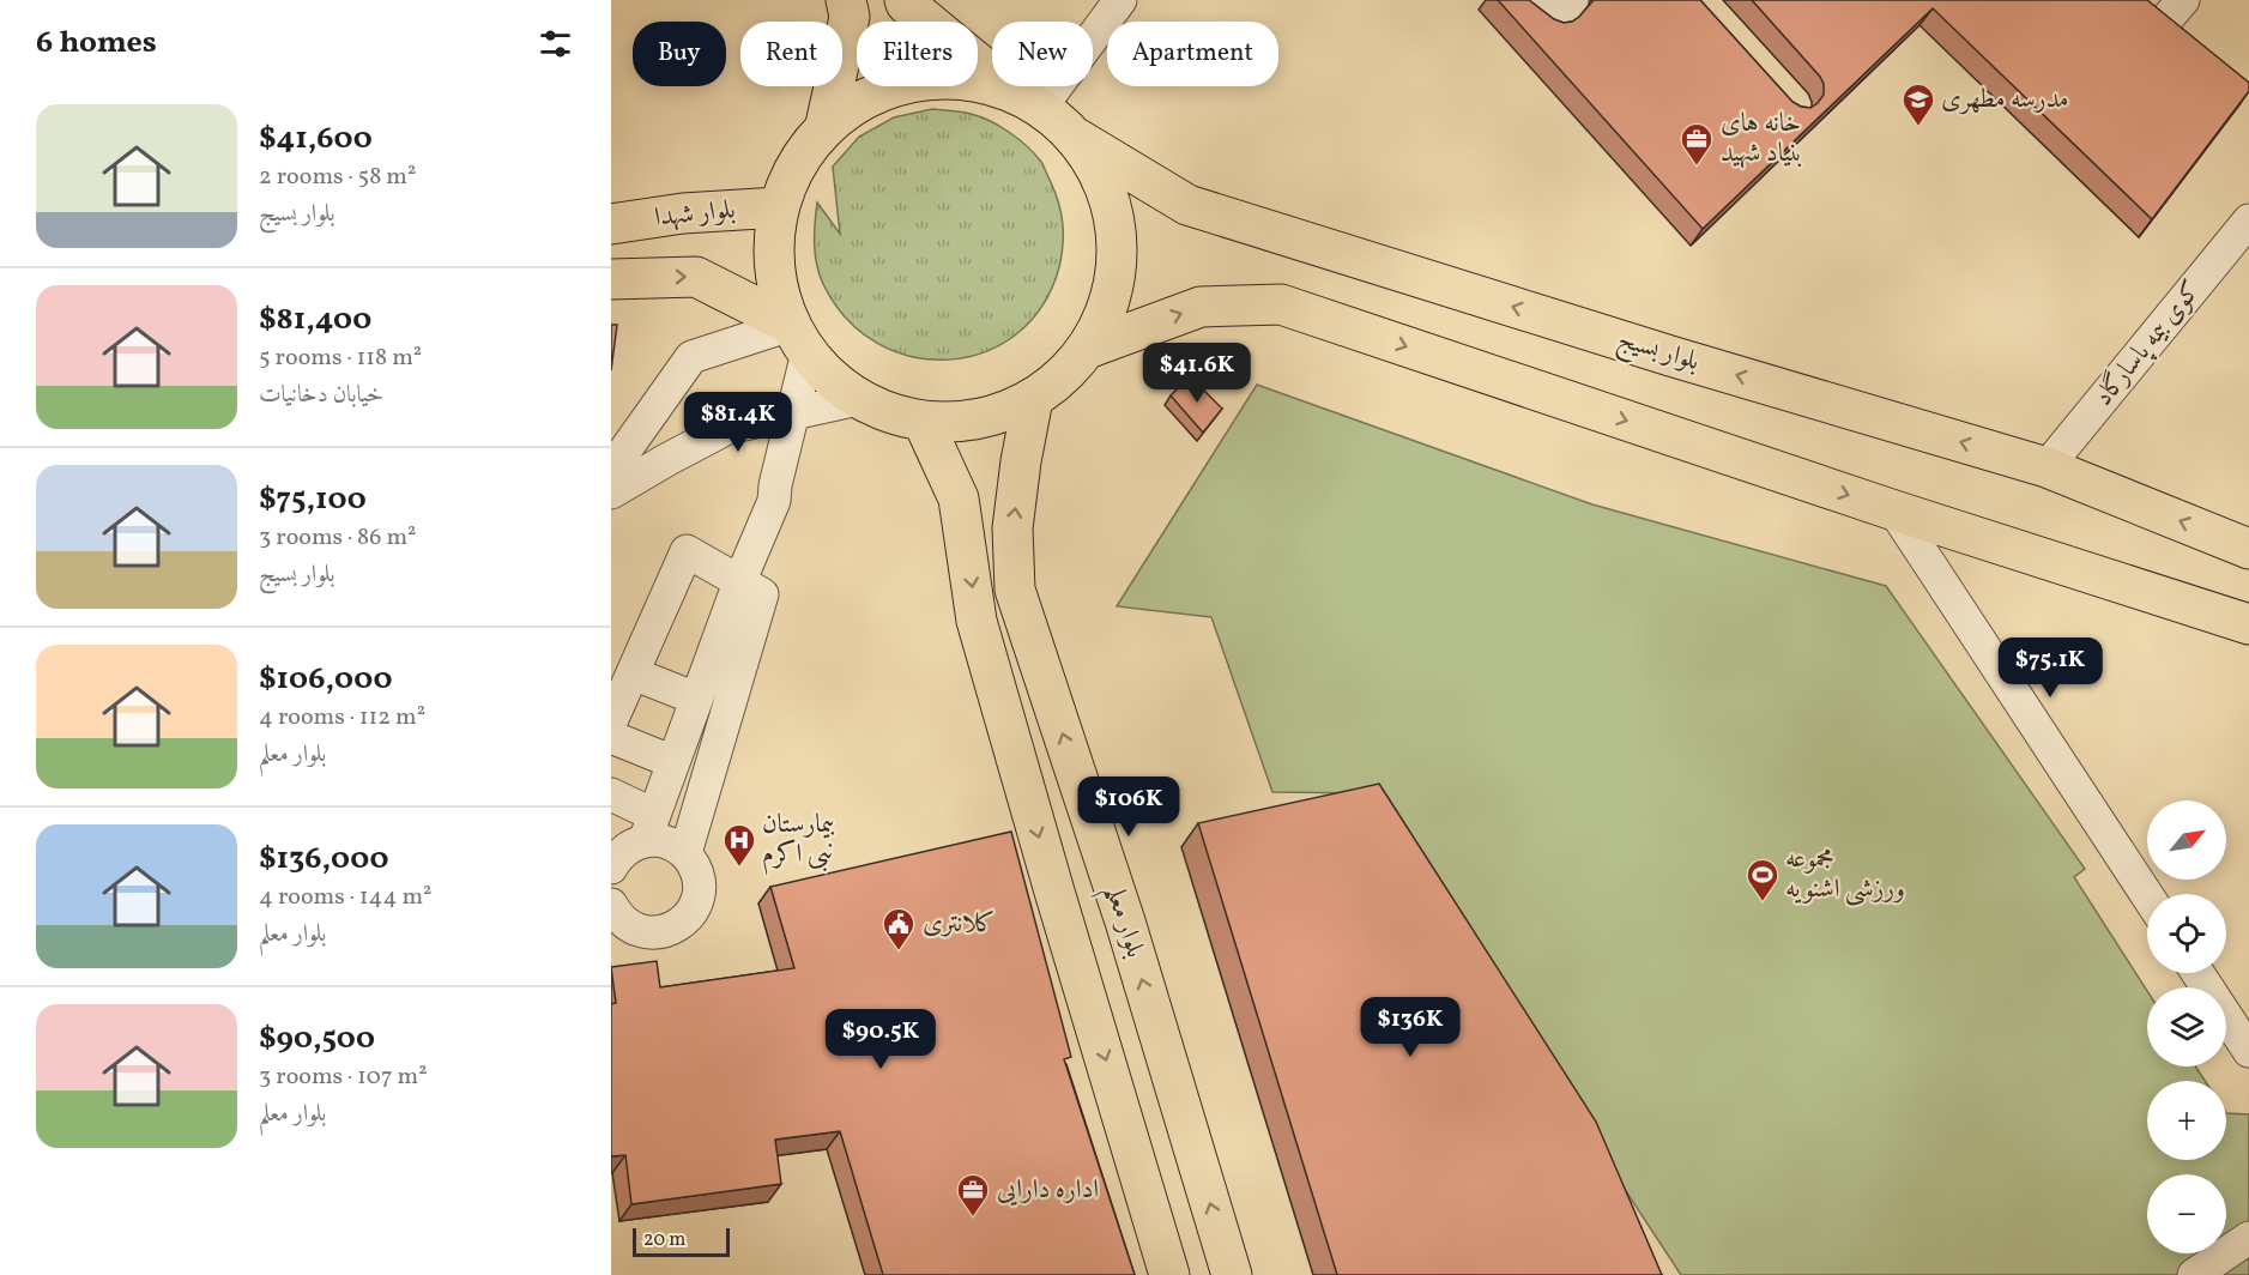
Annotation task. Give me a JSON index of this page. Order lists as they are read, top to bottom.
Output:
{
  "streets": {
    "main road": ["بلوار شهدا", "بلوار بسیج", "بلوار معلم"],
    "street": ["کوی بیمه پاسارگاد"]
  },
  "crossings": [
    ["کوی بیمه پاسارگاد", "بلوار بسیج"]
  ],
  "places": {
    "school or university": ["مدرسه مطهری"],
    "office": ["خانه های بنیاد شهید", "اداره دارایی"],
    "hospital": ["بیمارستان نبی اکرم"],
    "sports": ["مجموعه ورزشی اشنویه"],
    "public building": ["کلانتری"]
  },
  "scale_bar": "20 m",
  "north": "top right",
  "page": {
    "heading": "6 homes",
    "chip": [
      "Buy",
      "Rent",
      "Filters",
      "New",
      "Apartment"
    ],
    "list": [
      {
        "name": "$41,600",
        "note": "2 rooms · 58 m² · بلوار بسیج"
      },
      {
        "name": "$81,400",
        "note": "5 rooms · 118 m² · خیابان دخانیات"
      },
      {
        "name": "$75,100",
        "note": "3 rooms · 86 m² · بلوار بسیج"
      },
      {
        "name": "$106,000",
        "note": "4 rooms · 112 m² · بلوار معلم"
      },
      {
        "name": "$136,000",
        "note": "4 rooms · 144 m² · بلوار معلم"
      },
      {
        "name": "$90,500",
        "note": "3 rooms · 107 m² · بلوار معلم"
      }
    ],
    "price": [
      "$41.6K",
      "$81.4K",
      "$75.1K",
      "$106K",
      "$136K",
      "$90.5K"
    ],
    "map_buttons": ["+", "−"],
    "scale": "20 m"
  }
}
